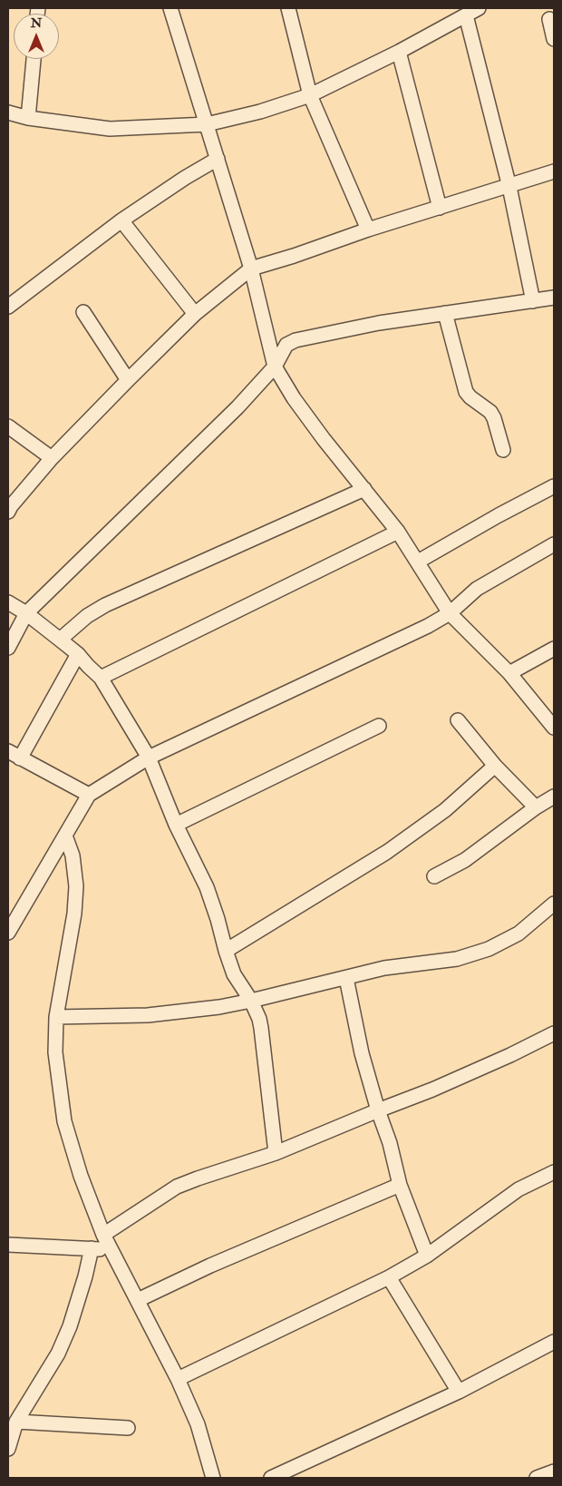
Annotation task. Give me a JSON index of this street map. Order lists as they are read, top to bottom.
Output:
{
  "north": "top"
}
